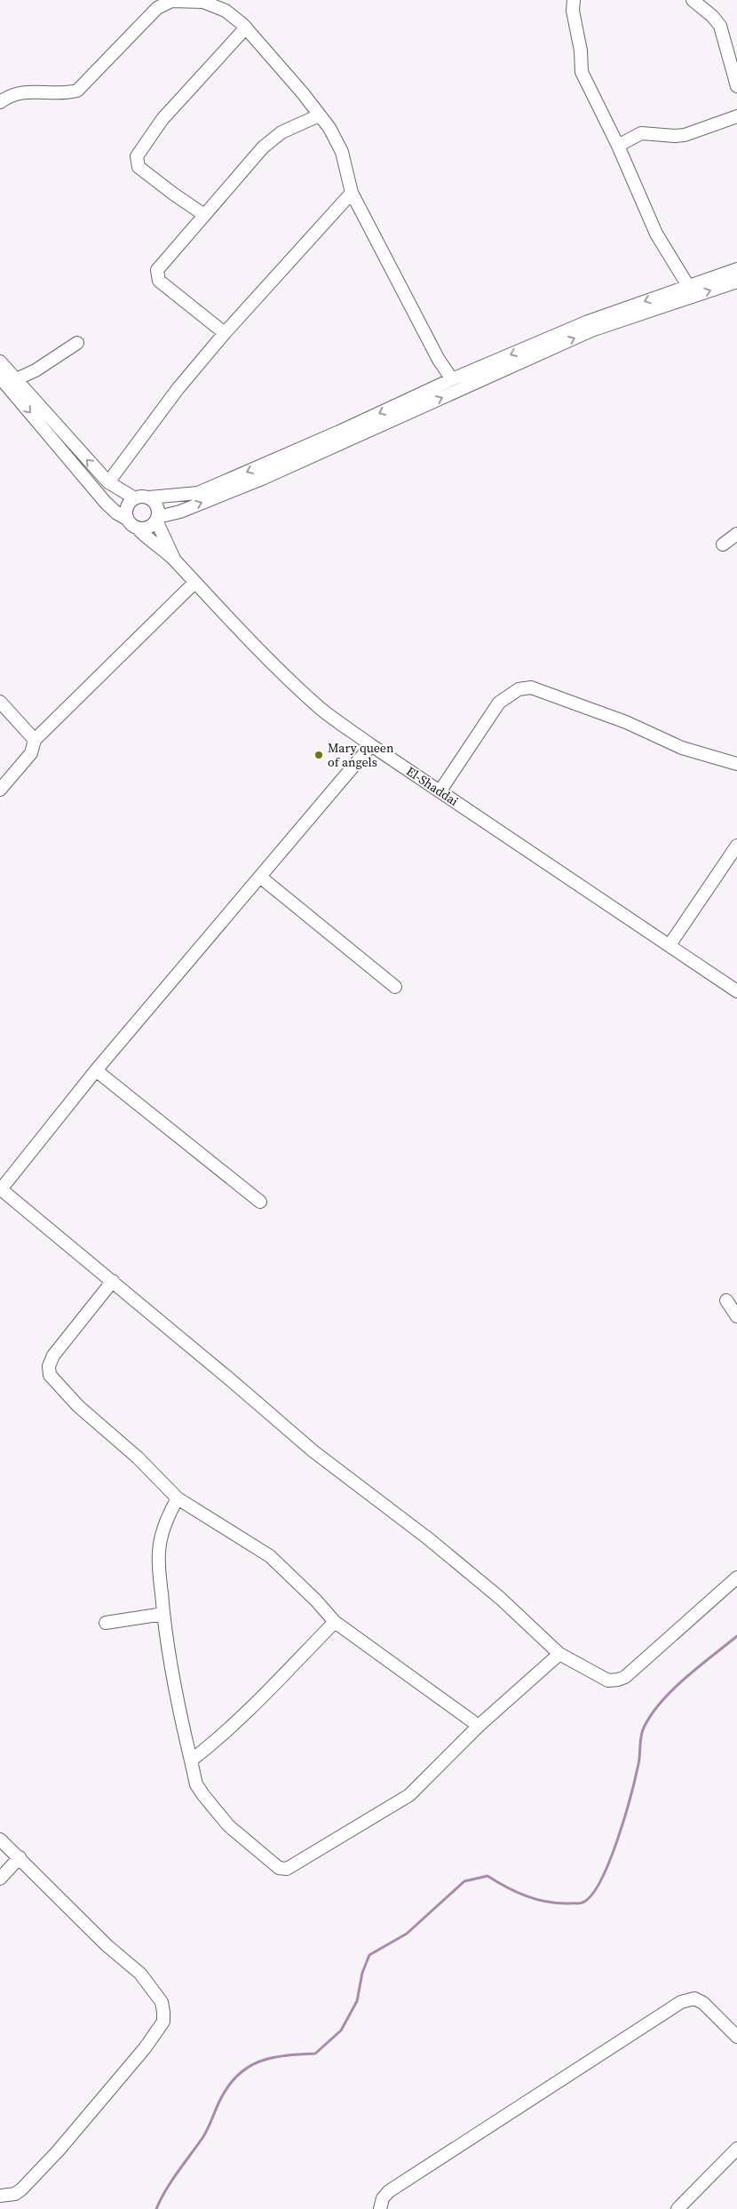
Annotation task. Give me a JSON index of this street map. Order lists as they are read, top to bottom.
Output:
{
  "streets": {
    "street": ["El-Shaddai"]
  },
  "places": ["Mary queen of angels"]
}
